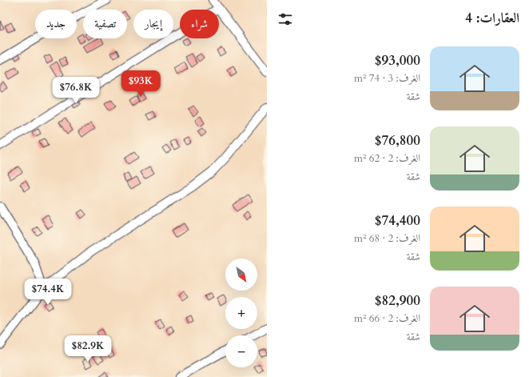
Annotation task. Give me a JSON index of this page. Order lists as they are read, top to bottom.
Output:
{
  "north": "bottom right",
  "page": {
    "heading": "العقارات: 4",
    "chip": [
      "شراء",
      "إيجار",
      "تصفية",
      "جديد"
    ],
    "list": [
      {
        "name": "$93,000",
        "note": "الغرف: 3 · 74 m² · شقة"
      },
      {
        "name": "$76,800",
        "note": "الغرف: 2 · 62 m² · شقة"
      },
      {
        "name": "$74,400",
        "note": "الغرف: 2 · 68 m² · شقة"
      },
      {
        "name": "$82,900",
        "note": "الغرف: 2 · 66 m² · شقة"
      }
    ],
    "price": [
      "$93K",
      "$76.8K",
      "$74.4K",
      "$82.9K"
    ],
    "map_buttons": ["+", "−"]
  }
}
